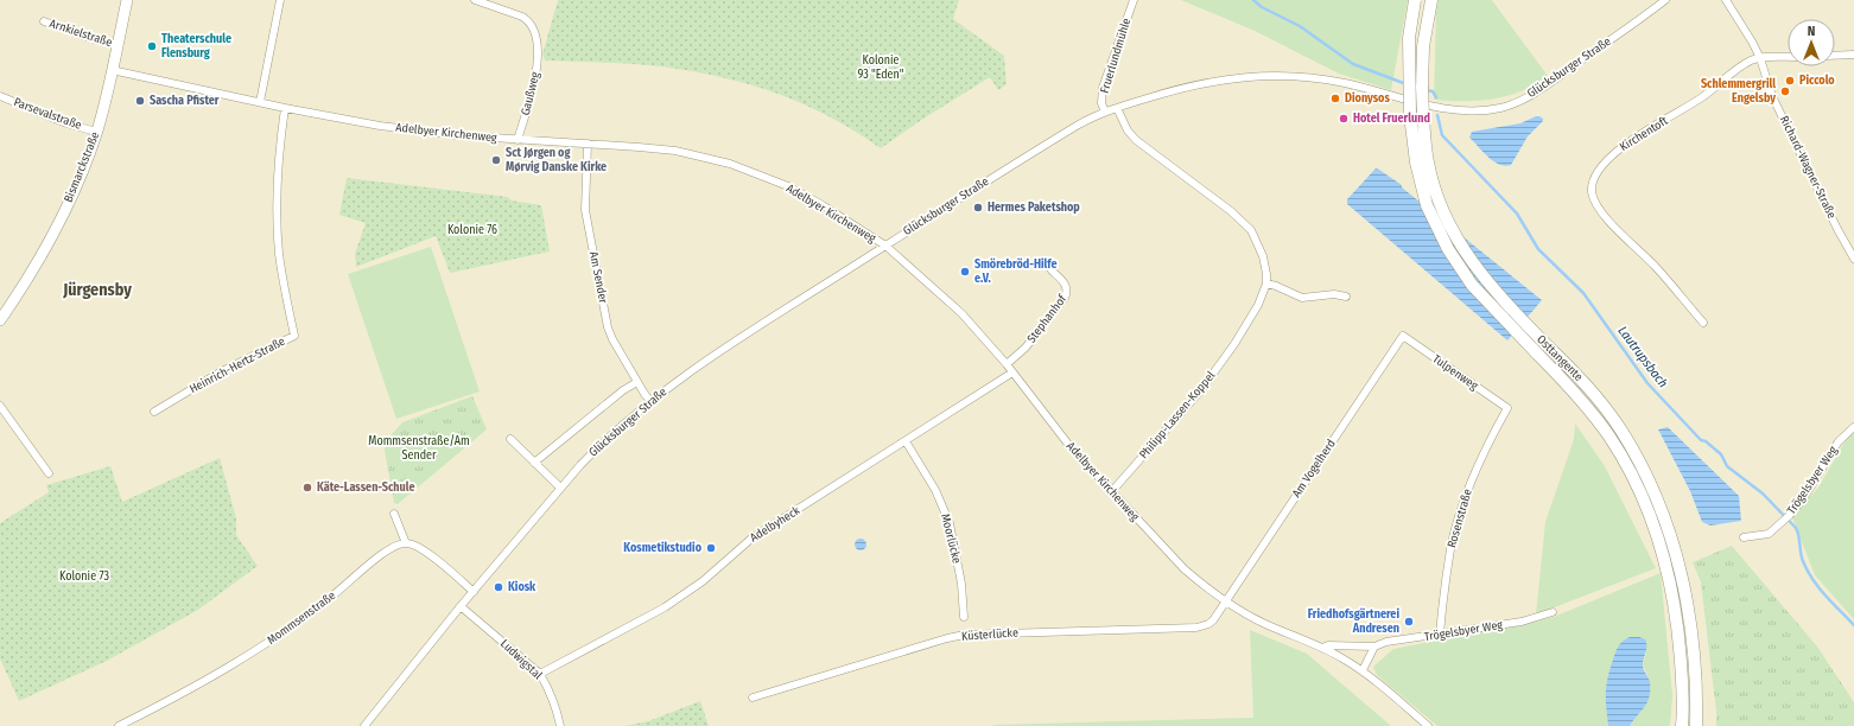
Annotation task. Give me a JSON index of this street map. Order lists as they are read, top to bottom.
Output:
{
  "streets": {
    "main road": ["Bismarckstraße", "Osttangente"],
    "street": [
      "Arnkielstraße",
      "Fruerlundmühle",
      "Glücksburger Straße",
      "Gaußweg",
      "Parsevalstraße",
      "Adelbyer Kirchenweg",
      "Kirchentoft",
      "Richard-Wagner-Straße",
      "Am Sender",
      "Stephanhof",
      "Heinrich-Hertz-Straße",
      "Tulpenweg",
      "Philipp-Lassen-Koppel",
      "Am Vogelherd",
      "Trögelsbyer Weg",
      "Rosenstraße",
      "Adelbyheck",
      "Moorlücke",
      "Mommsenstraße",
      "Küsterlücke",
      "Ludwigstal"
    ]
  },
  "crossings": [
    ["Arnkielstraße", "Bismarckstraße"],
    ["Fruerlundmühle", "Glücksburger Straße"],
    ["Glücksburger Straße", "Adelbyer Kirchenweg"],
    ["Glücksburger Straße", "Am Sender"],
    ["Glücksburger Straße", "Philipp-Lassen-Koppel"],
    ["Glücksburger Straße", "Ludwigstal"],
    ["Gaußweg", "Adelbyer Kirchenweg"],
    ["Parsevalstraße", "Bismarckstraße"],
    ["Adelbyer Kirchenweg", "Bismarckstraße"],
    ["Adelbyer Kirchenweg", "Am Sender"],
    ["Adelbyer Kirchenweg", "Stephanhof"],
    ["Adelbyer Kirchenweg", "Heinrich-Hertz-Straße"],
    ["Adelbyer Kirchenweg", "Philipp-Lassen-Koppel"],
    ["Adelbyer Kirchenweg", "Am Vogelherd"],
    ["Adelbyer Kirchenweg", "Trögelsbyer Weg"],
    ["Adelbyer Kirchenweg", "Adelbyheck"],
    ["Adelbyer Kirchenweg", "Küsterlücke"],
    ["Kirchentoft", "Richard-Wagner-Straße"],
    ["Tulpenweg", "Am Vogelherd"],
    ["Tulpenweg", "Rosenstraße"],
    ["Am Vogelherd", "Küsterlücke"],
    ["Trögelsbyer Weg", "Rosenstraße"],
    ["Adelbyheck", "Moorlücke"],
    ["Adelbyheck", "Ludwigstal"]
  ],
  "districts": ["Jürgensby"],
  "water": ["Lautrupsbach"],
  "parks": [
    "Kolonie 93 \"Eden\"",
    "Kolonie 76",
    "Mommsenstraße/Am Sender",
    "Kolonie 73"
  ],
  "places": [
    "Theaterschule Flensburg",
    "Piccolo",
    "Schlemmergrill Engelsby",
    "Dionysos",
    "Sascha Pfister",
    "Hotel Fruerlund",
    "Sct Jørgen og Mørvig Danske Kirke",
    "Hermes Paketshop",
    "Smörebröd-Hilfe e.V.",
    "Käte-Lassen-Schule",
    "Kosmetikstudio",
    "Kiosk",
    "Friedhofsgärtnerei Andresen"
  ],
  "north": "top"
}
